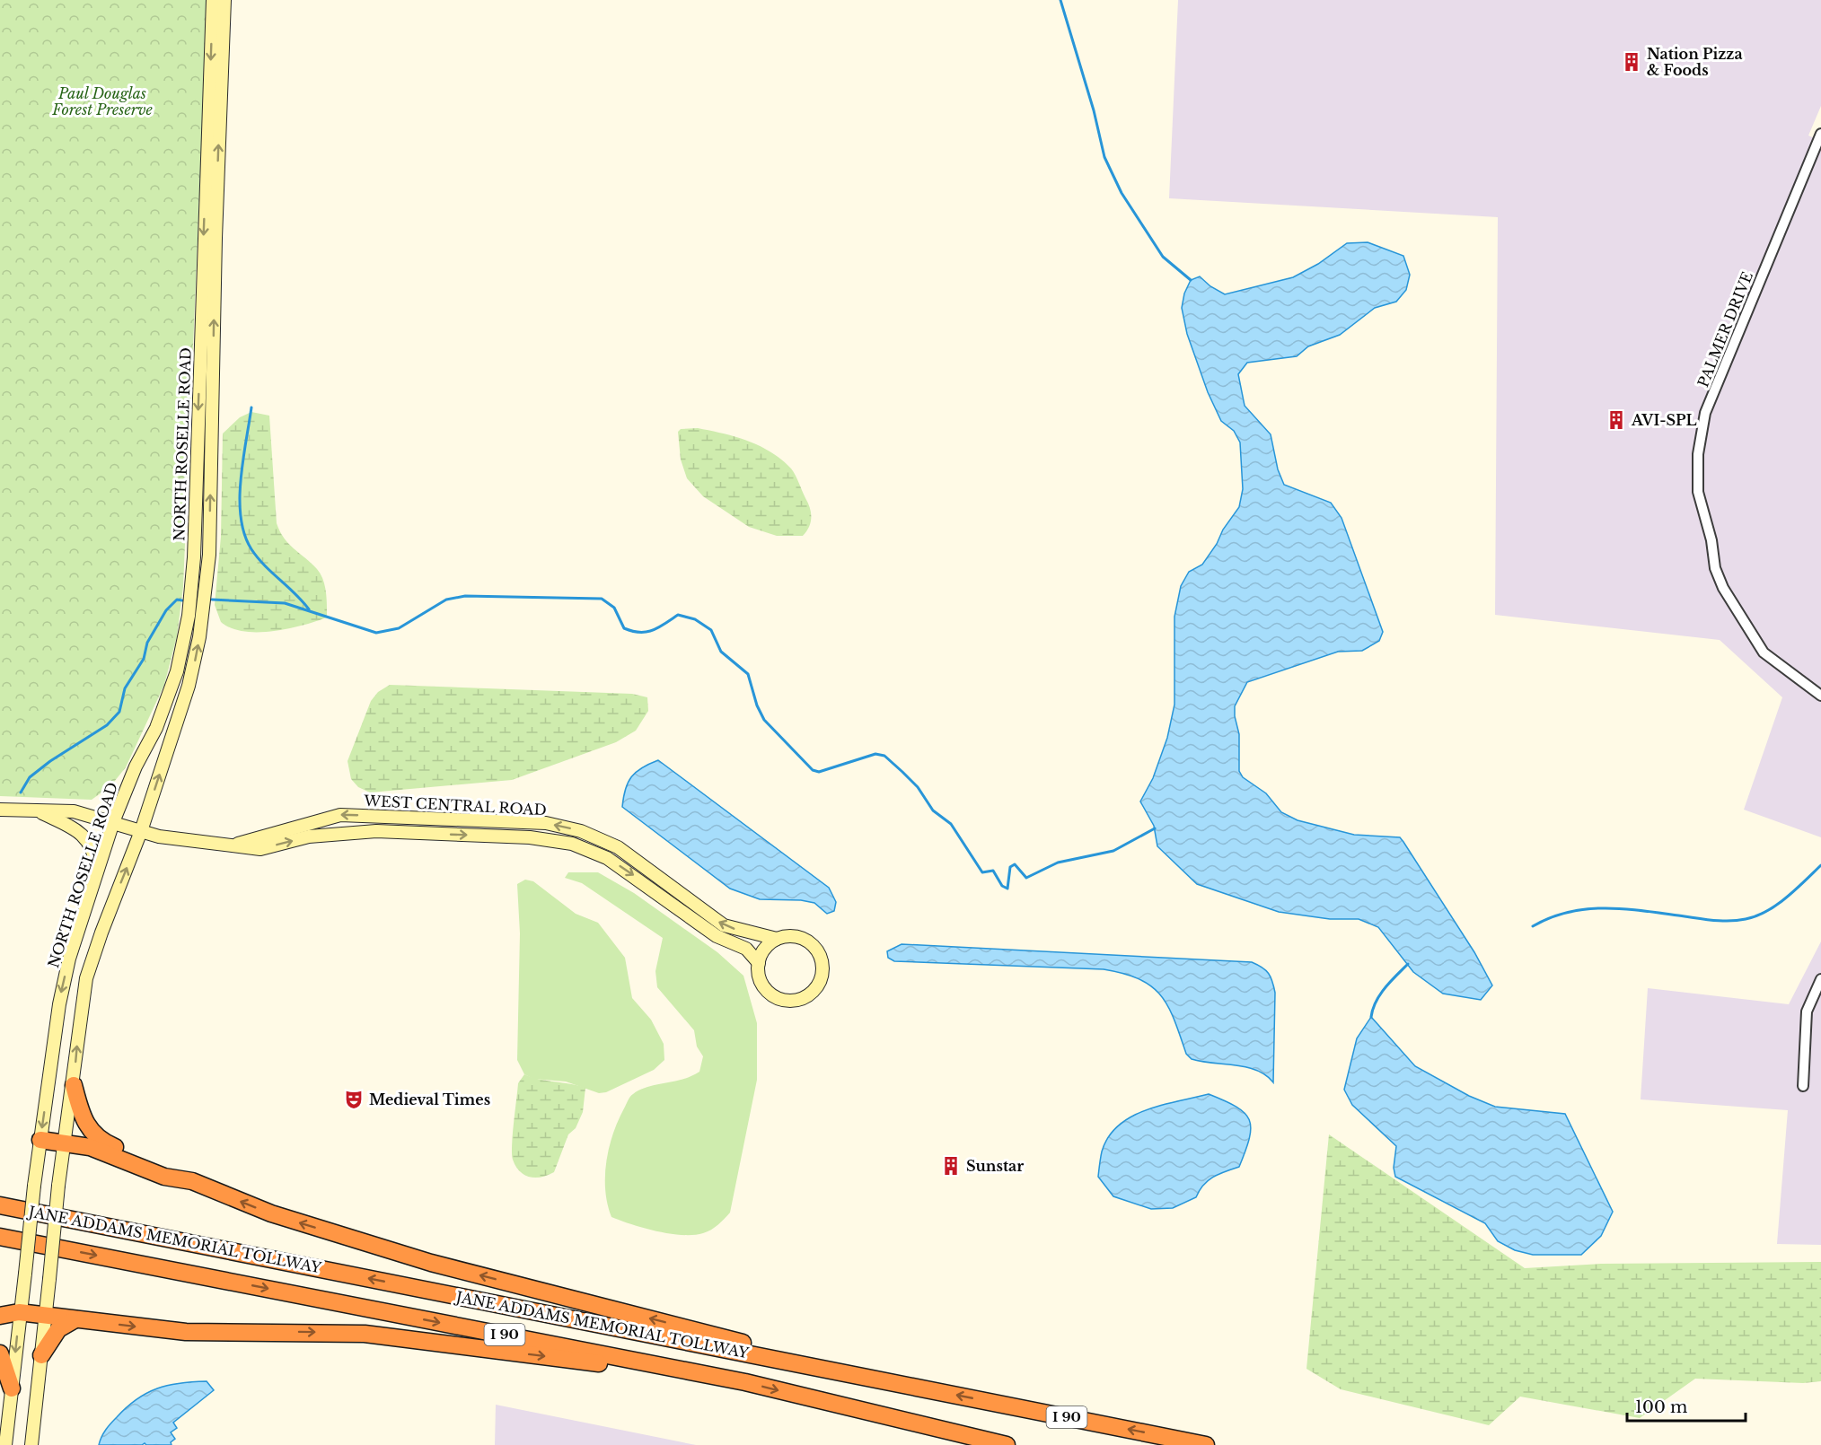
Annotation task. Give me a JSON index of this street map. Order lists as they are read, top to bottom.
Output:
{
  "streets": {
    "highway": ["JANE ADDAMS MEMORIAL TOLLWAY", "I 90"],
    "main road": ["NORTH ROSELLE ROAD", "WEST CENTRAL ROAD"],
    "street": ["PALMER DRIVE"]
  },
  "crossings": [
    ["NORTH ROSELLE ROAD", "WEST CENTRAL ROAD"]
  ],
  "parks": ["Paul Douglas Forest Preserve"],
  "places": {
    "building": ["Nation Pizza & Foods", "AVI-SPL", "Sunstar"],
    "theatre": ["Medieval Times"]
  },
  "scale_bar": "100 m"
}
